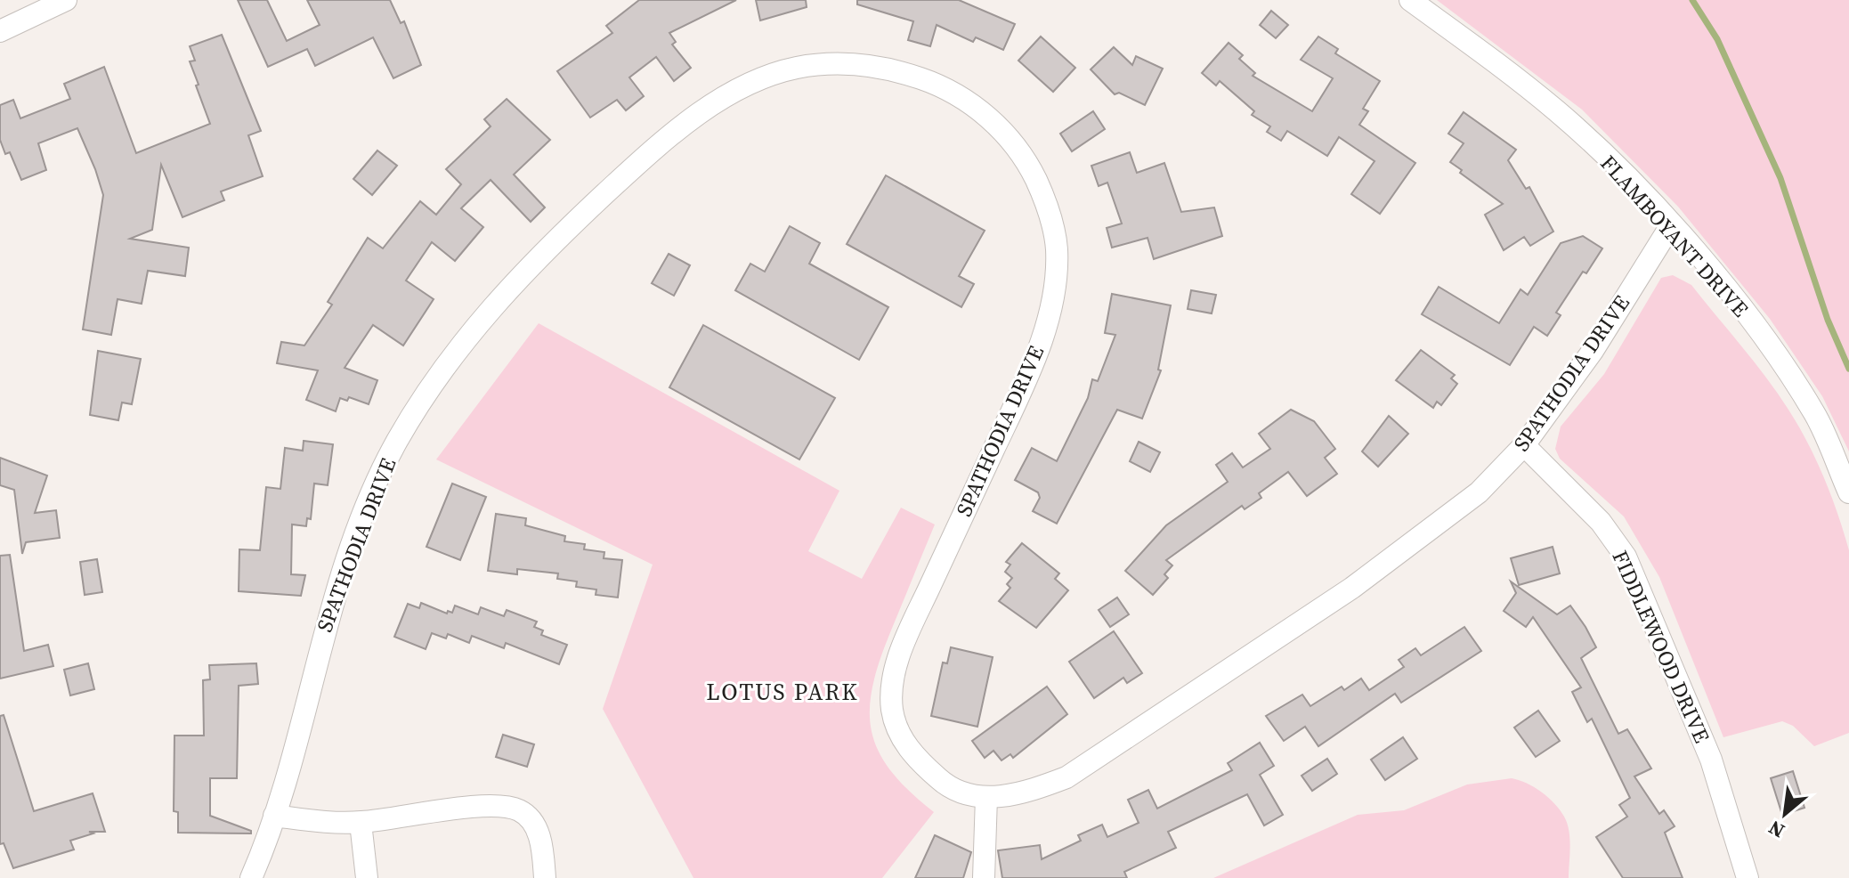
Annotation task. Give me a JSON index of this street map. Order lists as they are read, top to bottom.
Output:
{
  "streets": {
    "street": ["FLAMBOYANT DRIVE", "SPATHODIA DRIVE", "FIDDLEWOOD DRIVE"]
  },
  "crossings": [
    ["FLAMBOYANT DRIVE", "SPATHODIA DRIVE"],
    ["SPATHODIA DRIVE", "FIDDLEWOOD DRIVE"]
  ],
  "districts": ["LOTUS PARK"],
  "north": "bottom left"
}
